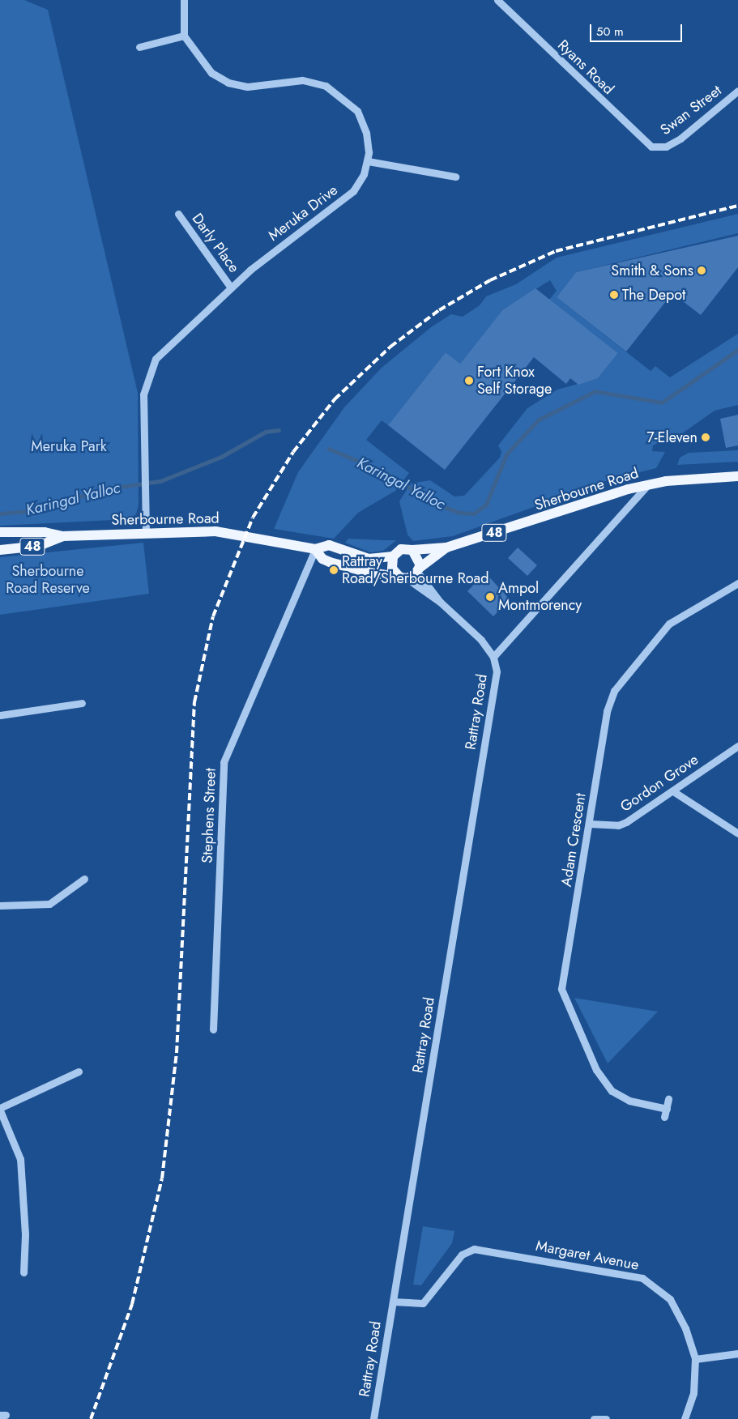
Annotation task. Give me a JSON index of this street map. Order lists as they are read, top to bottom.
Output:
{
  "streets": {
    "main road": ["Sherbourne Road", "48"],
    "street": [
      "Ryans Road",
      "Swan Street",
      "Meruka Drive",
      "Darly Place",
      "Rattray Road",
      "Gordon Grove",
      "Stephens Street",
      "Adam Crescent",
      "Margaret Avenue"
    ]
  },
  "crossings": [
    ["Ryans Road", "Swan Street"],
    ["Meruka Drive", "Darly Place"],
    ["Meruka Drive", "Sherbourne Road"],
    ["Sherbourne Road", "48"],
    ["Sherbourne Road", "Rattray Road"],
    ["Sherbourne Road", "Stephens Street"],
    ["48", "Rattray Road"],
    ["Rattray Road", "Margaret Avenue"],
    ["Gordon Grove", "Adam Crescent"]
  ],
  "water": ["Karingal Yalloc"],
  "parks": ["Meruka Park", "Sherbourne Road Reserve"],
  "places": [
    "Smith & Sons",
    "The Depot",
    "Fort Knox Self Storage",
    "7-Eleven",
    "Rattray Road/Sherbourne Road",
    "Ampol Montmorency"
  ],
  "scale_bar": "50 m"
}
